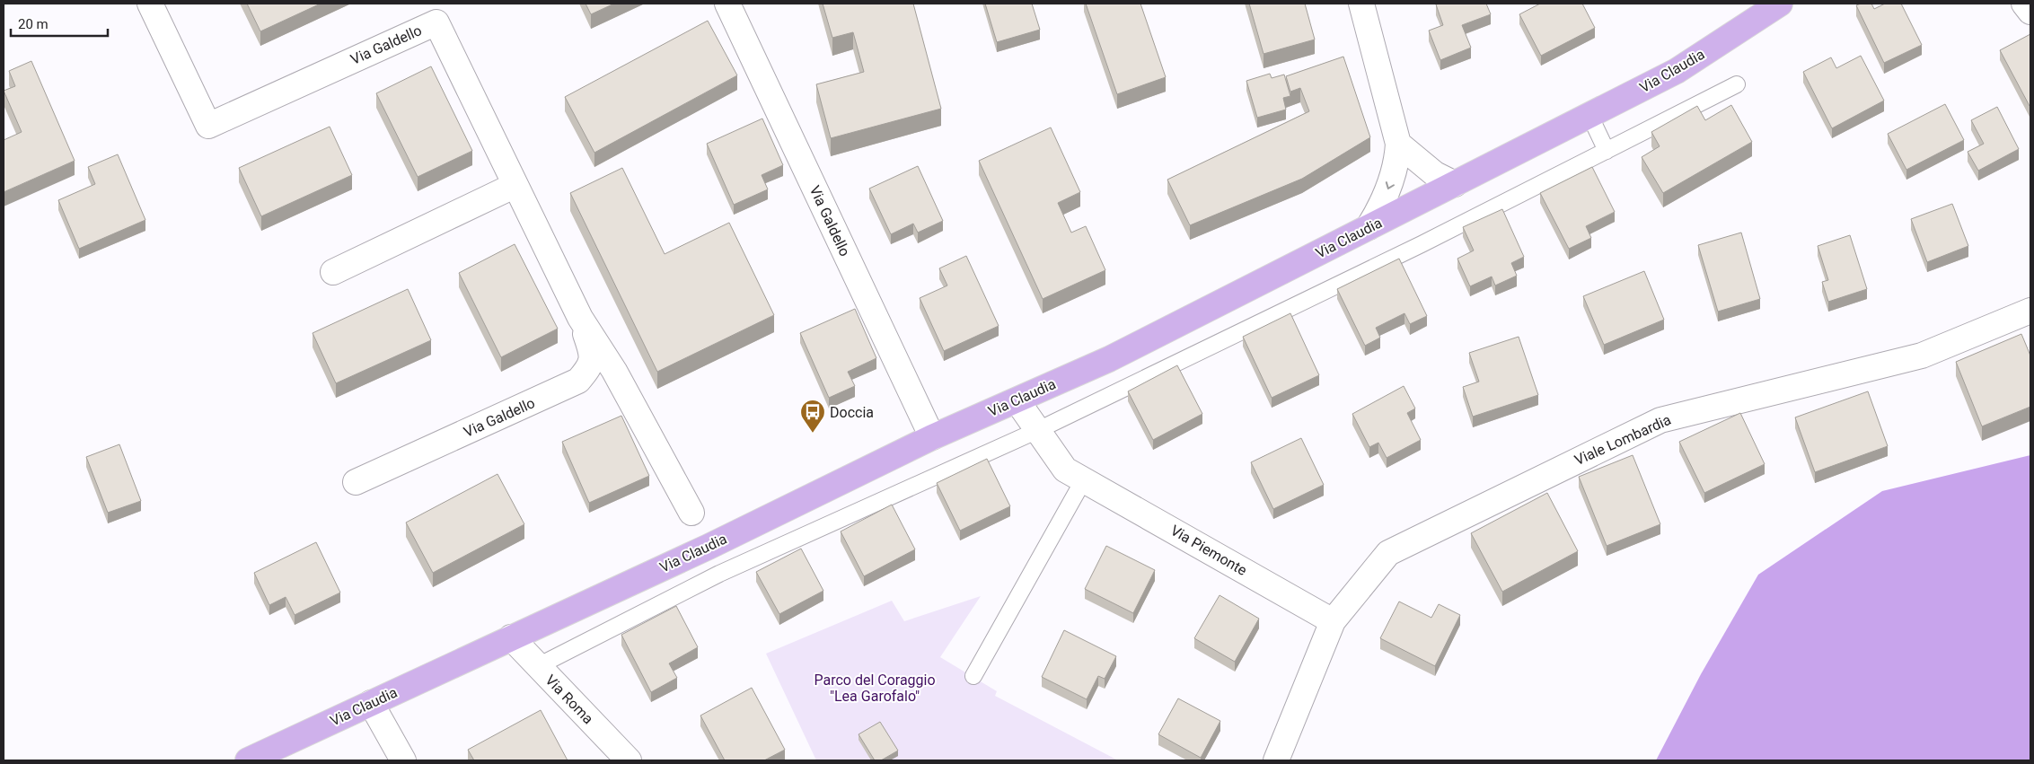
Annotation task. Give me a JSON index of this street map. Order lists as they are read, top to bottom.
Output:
{
  "streets": {
    "main road": ["Via Claudia"],
    "street": [
      "Via Galdello",
      "Viale Lombardia",
      "Via Piemonte",
      "Via Roma"
    ]
  },
  "crossings": [
    ["Via Galdello", "Via Claudia"],
    ["Via Claudia", "Via Piemonte"],
    ["Via Claudia", "Via Roma"],
    ["Viale Lombardia", "Via Piemonte"]
  ],
  "parks": ["Parco del Coraggio \"Lea Garofalo\""],
  "places": {
    "bus stop": ["Doccia"]
  },
  "scale_bar": "20 m"
}
